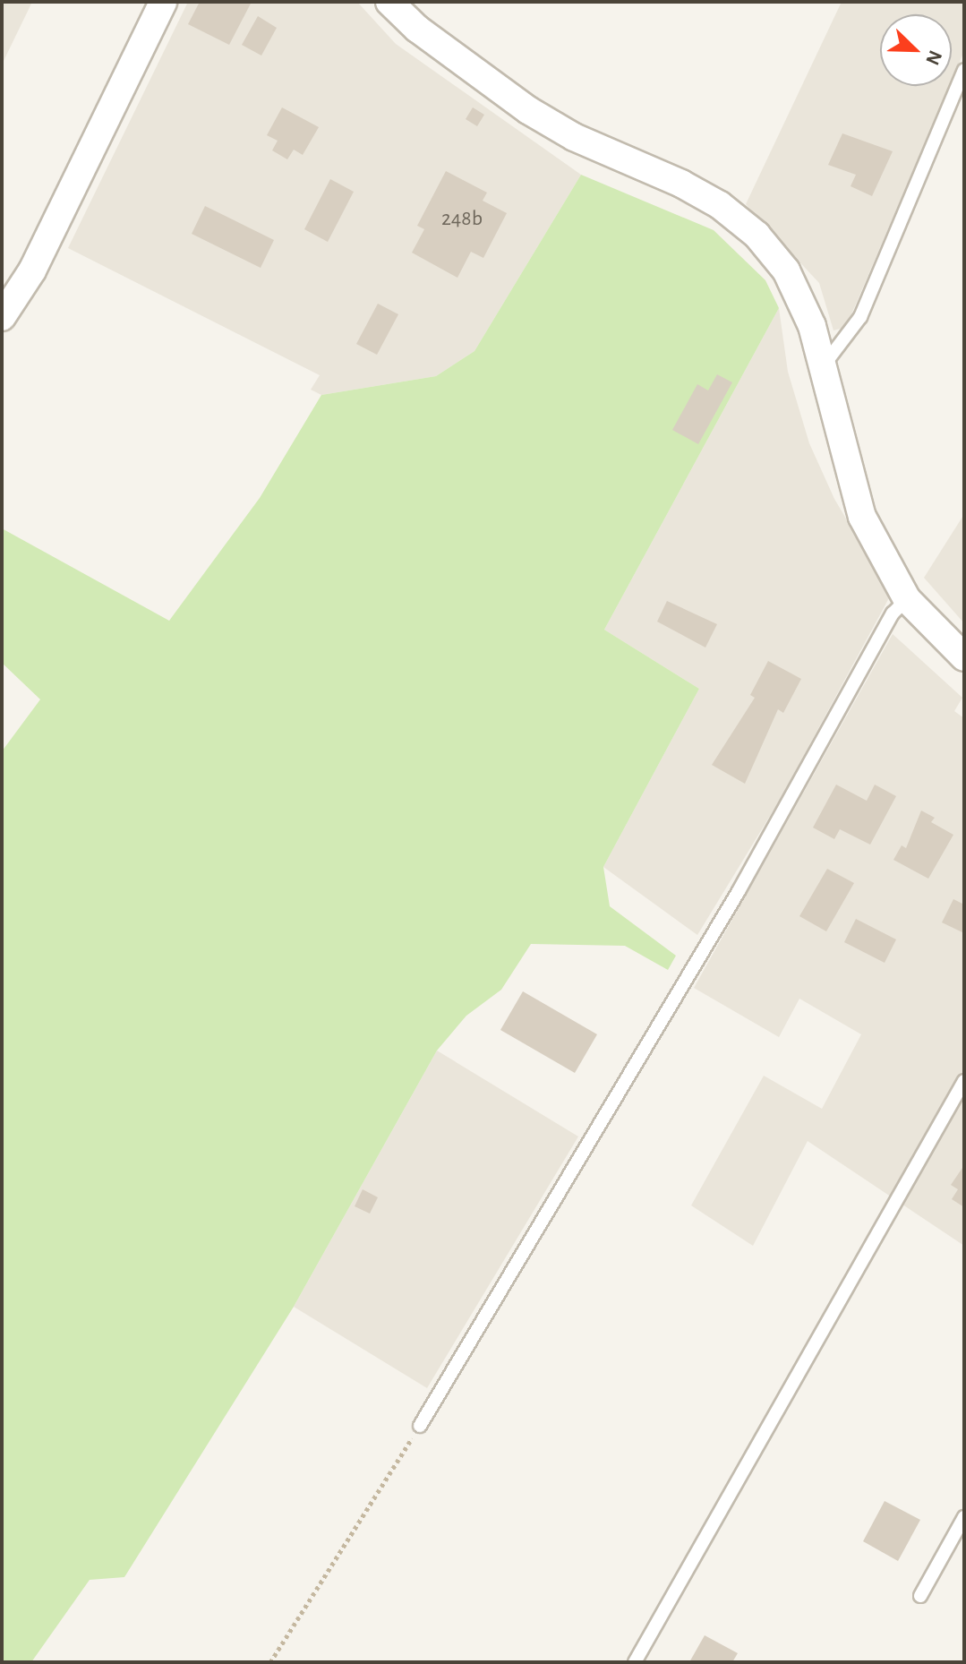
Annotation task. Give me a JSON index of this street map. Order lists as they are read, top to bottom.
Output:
{
  "house_numbers": ["248b"],
  "north": "bottom right"
}
